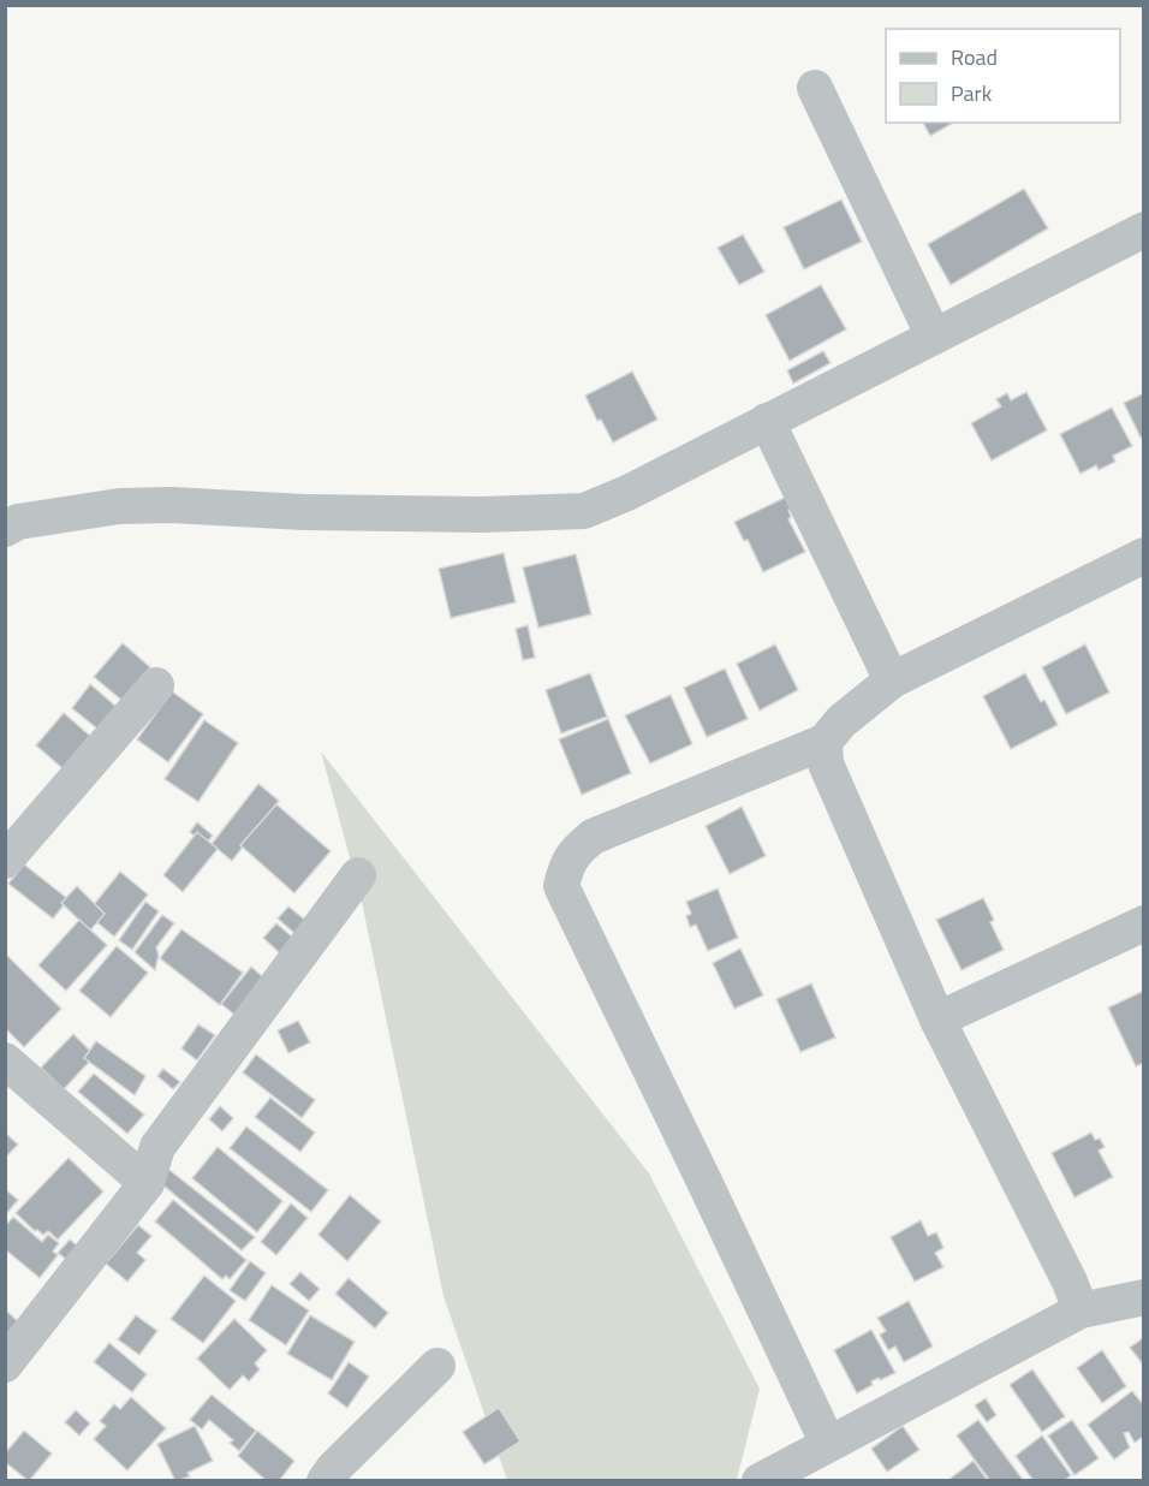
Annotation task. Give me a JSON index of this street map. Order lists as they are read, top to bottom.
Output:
{
  "legend": ["Road", "Park"]
}
